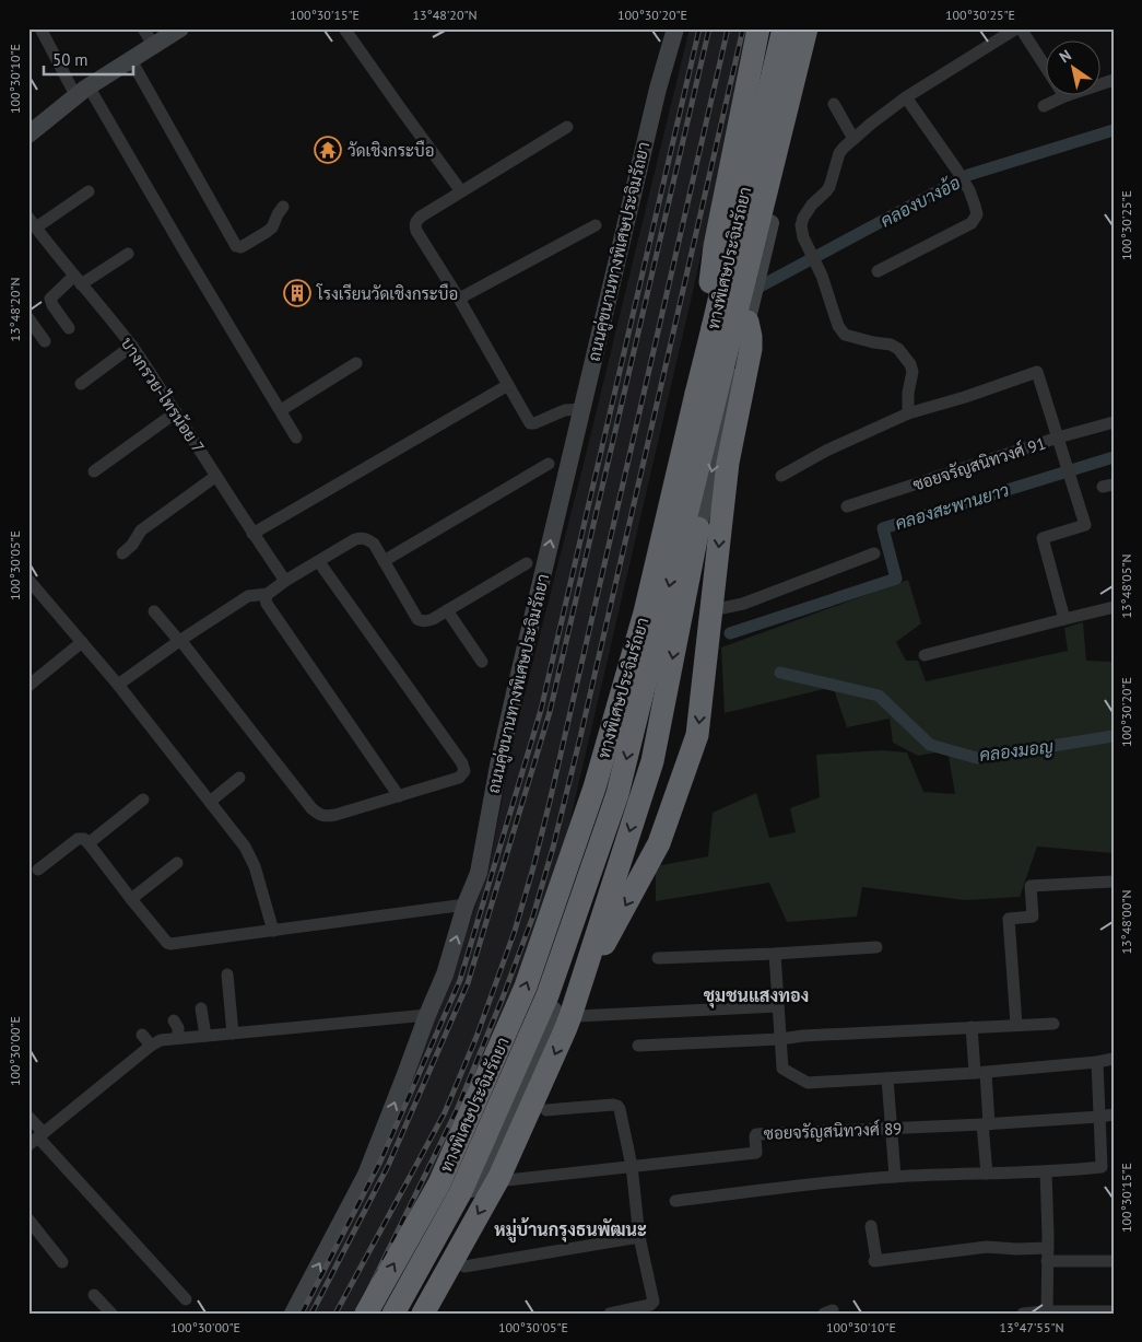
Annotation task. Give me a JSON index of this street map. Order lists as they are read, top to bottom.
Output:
{
  "streets": {
    "highway": ["ทางพิเศษประจิมรัถยา"],
    "main road": ["ถนนคู่ขนานทางพิเศษประจิมรัถยา"],
    "street": ["บางกรวย-ไทรน้อย 7", "ซอยจรัญสนิทวงศ์ 91", "ซอยจรัญสนิทวงศ์ 89"]
  },
  "districts": ["ชุมชนแสงทอง", "หมู่บ้านกรุงธนพัฒนะ"],
  "water": ["คลองบางอ้อ", "คลองสะพานยาว", "คลองมอญ"],
  "places": {
    "temple": ["วัดเชิงกระบือ"],
    "building": ["โรงเรียนวัดเชิงกระบือ"]
  },
  "scale_bar": "50 m",
  "north": "top left",
  "coordinates": [
    "100°30'15\"E",
    "13°48'20\"N",
    "100°30'20\"E",
    "100°30'25\"E",
    "100°30'10\"E",
    "100°30'05\"E",
    "13°48'05\"N",
    "13°48'00\"N",
    "100°30'00\"E",
    "13°47'55\"N"
  ]
}
